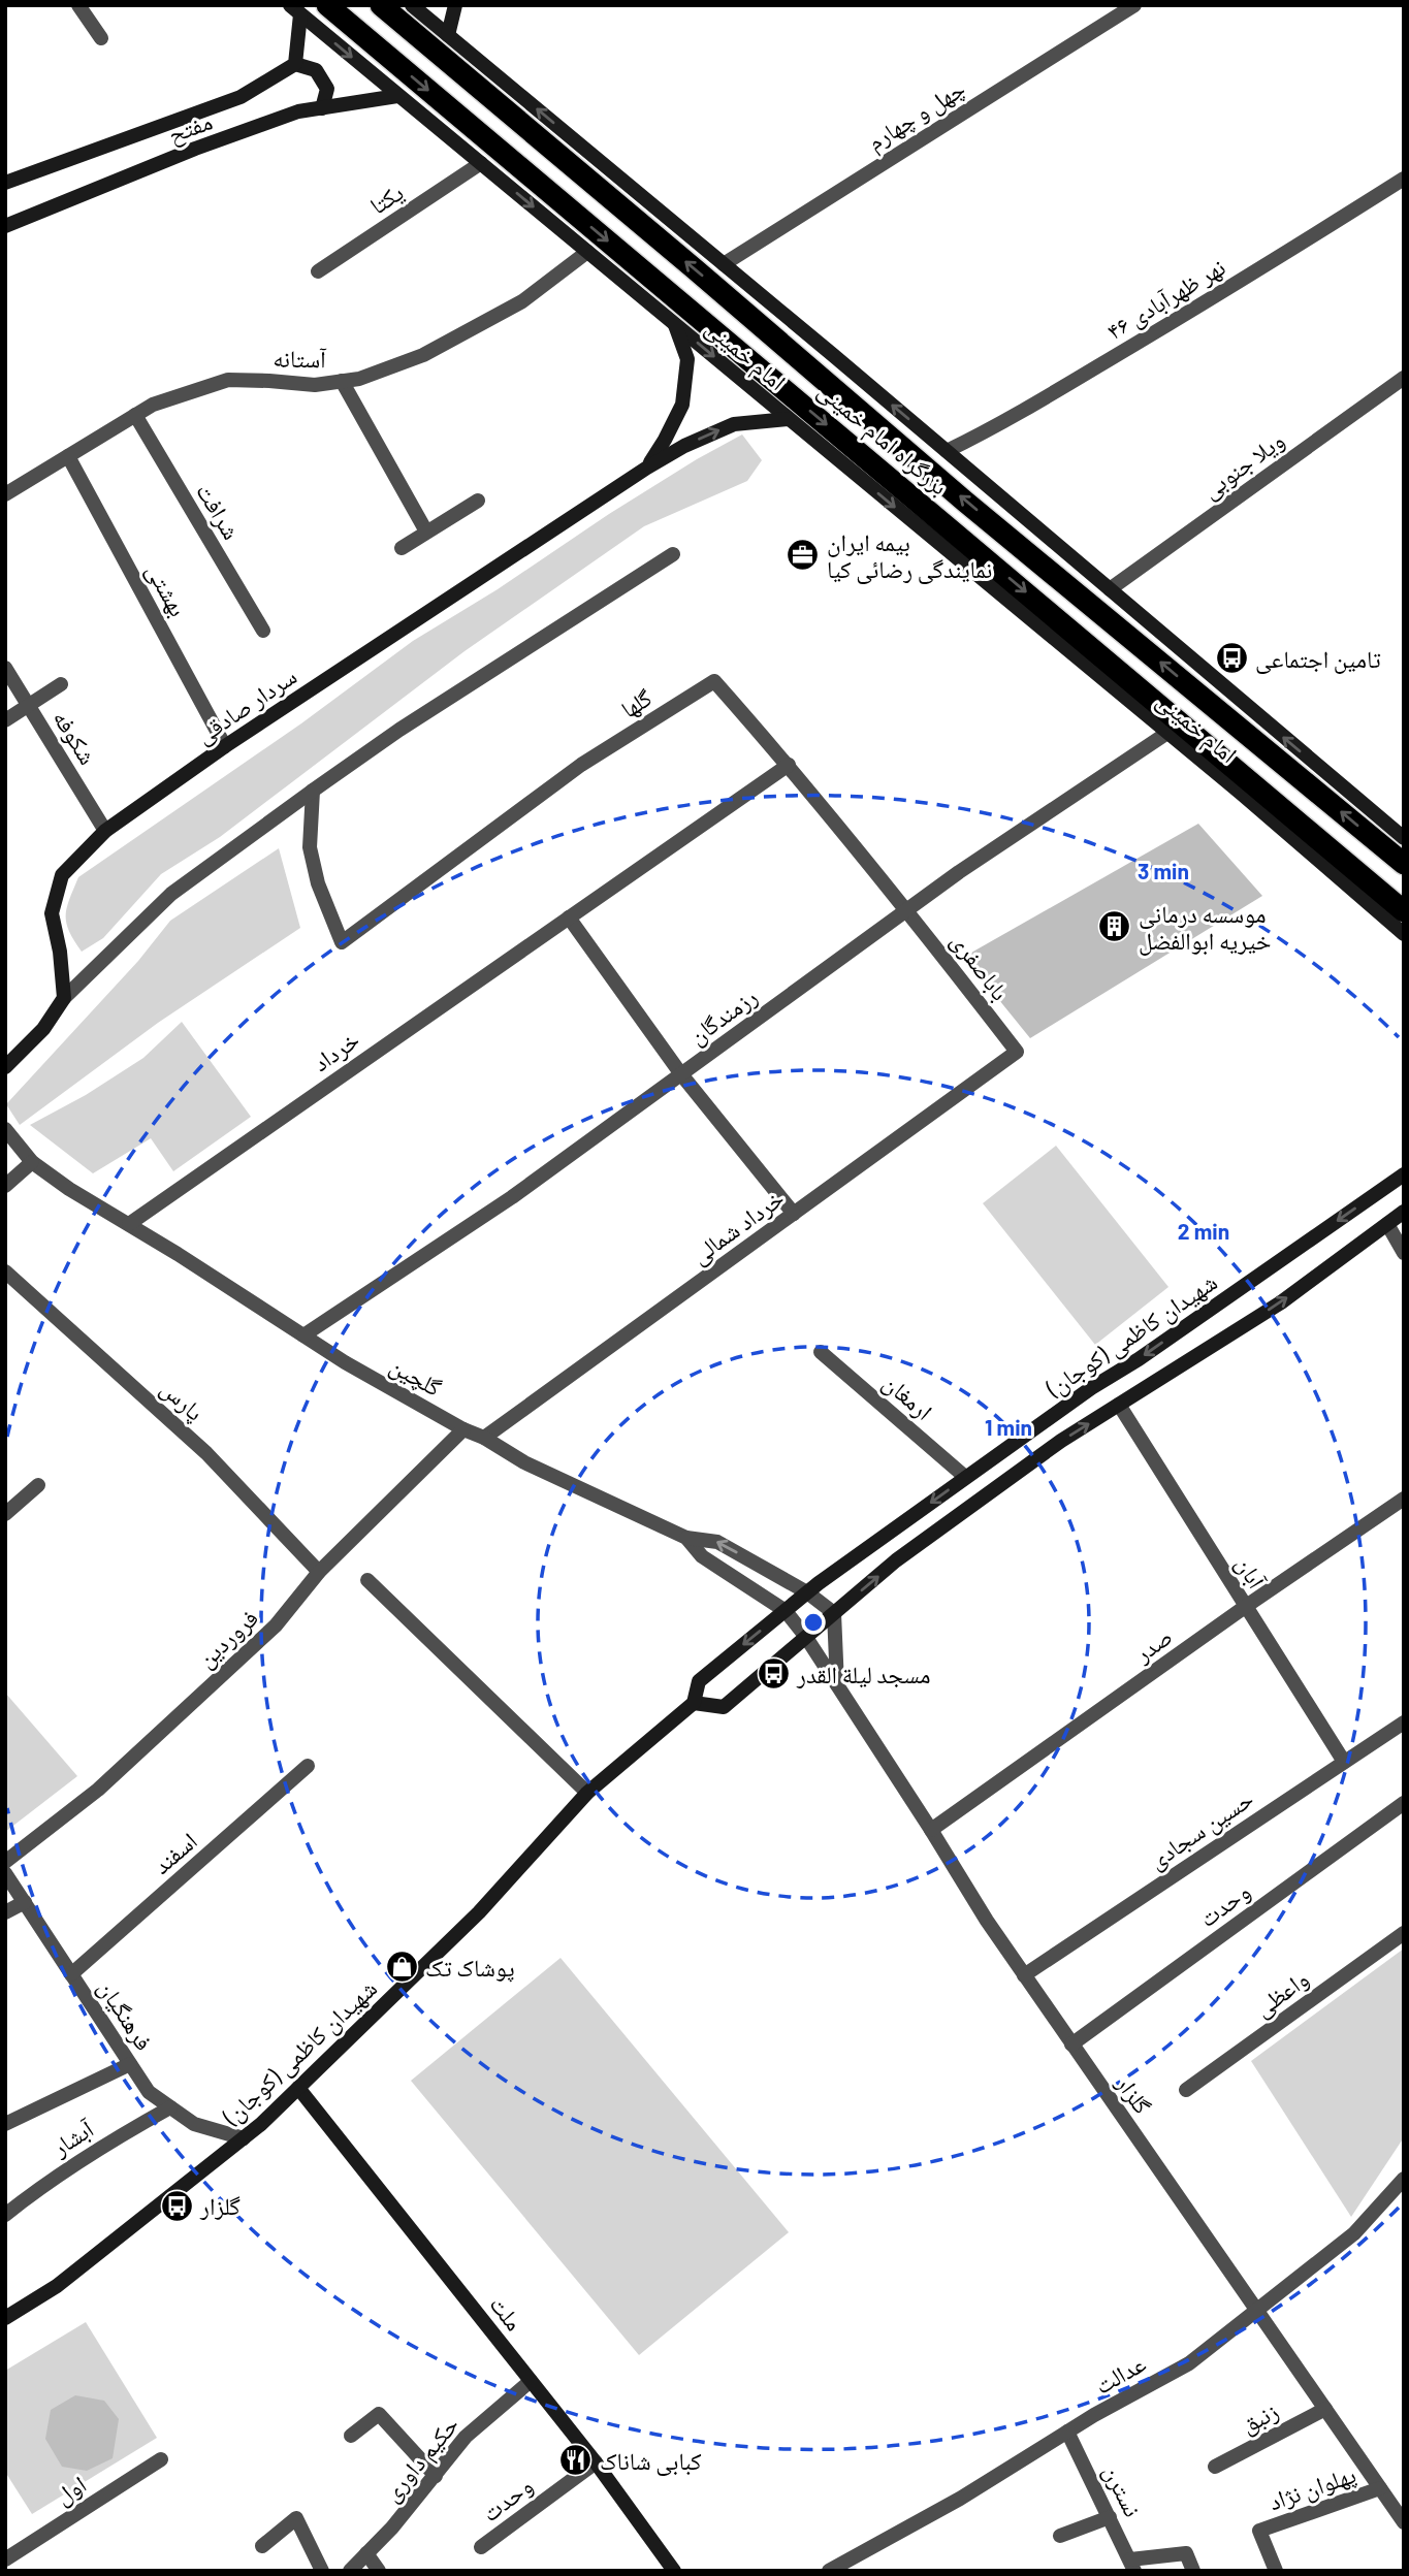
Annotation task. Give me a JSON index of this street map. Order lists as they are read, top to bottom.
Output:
{
  "streets": {
    "highway": ["بزرگراه امام خمینی"],
    "main road": [
      "مفتح",
      "امام خمینی",
      "سردار صادقی",
      "شهیدان کاظمی (کوجان)",
      "ملت"
    ],
    "street": [
      "چهل و چهارم",
      "یکتا",
      "نهر ظهرآبادی ۴۶",
      "آستانه",
      "ویلا جنوبی",
      "شرافت",
      "بهشتی",
      "گلها",
      "شکوفه",
      "باباصفری",
      "رزمندگان",
      "خرداد",
      "خرداد شمالی",
      "گلچین",
      "ارمغان",
      "پارس",
      "آبان",
      "فروردین",
      "صدر",
      "حسین سجادی",
      "اسفند",
      "وحدت",
      "واعظی",
      "فرهنگیان",
      "گلزار",
      "آبشار",
      "عدالت",
      "زنبق",
      "حکیم داوری",
      "پهلوان نژاد",
      "اول",
      "نسترن"
    ]
  },
  "crossings": [
    ["چهل و چهارم", "امام خمینی"],
    ["مفتح", "امام خمینی"],
    ["یکتا", "امام خمینی"],
    ["نهر ظهرآبادی ۴۶", "امام خمینی"],
    ["امام خمینی", "آستانه"],
    ["امام خمینی", "ویلا جنوبی"],
    ["امام خمینی", "سردار صادقی"],
    ["امام خمینی", "رزمندگان"],
    ["آستانه", "شرافت"],
    ["آستانه", "بهشتی"],
    ["بهشتی", "سردار صادقی"],
    ["گلها", "باباصفری"],
    ["گلها", "رزمندگان"],
    ["گلها", "خرداد"],
    ["سردار صادقی", "شکوفه"],
    ["باباصفری", "رزمندگان"],
    ["باباصفری", "خرداد شمالی"],
    ["رزمندگان", "گلچین"],
    ["خرداد", "گلچین"],
    ["خرداد شمالی", "گلچین"],
    ["شهیدان کاظمی (کوجان)", "گلچین"],
    ["شهیدان کاظمی (کوجان)", "ارمغان"],
    ["شهیدان کاظمی (کوجان)", "فرهنگیان"],
    ["شهیدان کاظمی (کوجان)", "ملت"],
    ["گلچین", "فروردین"],
    ["گلچین", "گلزار"],
    ["پارس", "فروردین"],
    ["آبان", "صدر"],
    ["آبان", "حسین سجادی"],
    ["صدر", "گلزار"],
    ["حسین سجادی", "گلزار"],
    ["اسفند", "فرهنگیان"],
    ["وحدت", "گلزار"],
    ["وحدت", "ملت"],
    ["فرهنگیان", "آبشار"],
    ["گلزار", "عدالت"],
    ["گلزار", "زنبق"],
    ["گلزار", "پهلوان نژاد"],
    ["ملت", "حکیم داوری"],
    ["عدالت", "نسترن"]
  ],
  "places": {
    "office": ["بیمه ایران نمایندگی رضائی کيا"],
    "bus stop": ["تامین اجتماعی", "مسجد لیلة القدر", "گلزار"],
    "building": ["موسسه درمانی خیریه ابوالفضل"],
    "shop": ["پوشاک تک"],
    "restaurant": ["کبابی شاناک"]
  },
  "rings": ["3 min", "2 min", "1 min"]
}
